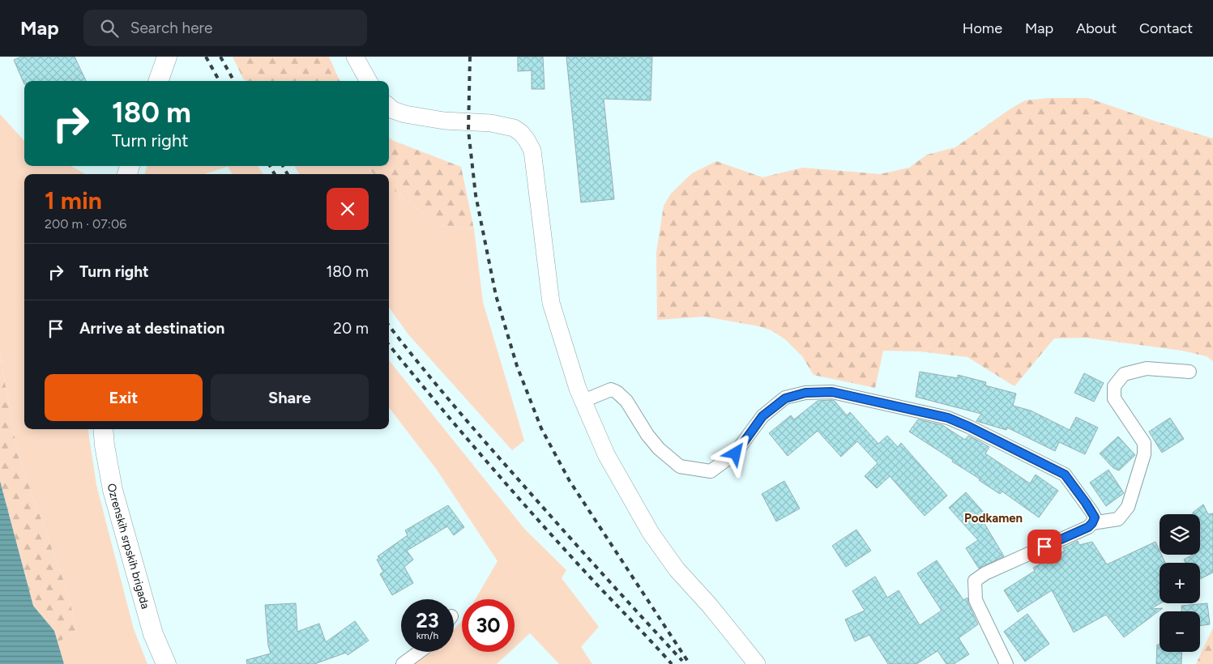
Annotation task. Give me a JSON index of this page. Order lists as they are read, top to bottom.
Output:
{
  "streets": {
    "main road": ["Ozrenskih srpskih brigada"]
  },
  "districts": ["Podkamen"],
  "page": {
    "header": "Map",
    "search": "Search here",
    "nav": [
      "Home",
      "Map",
      "About",
      "Contact"
    ],
    "turn": ["180 m", "Turn right"],
    "heading": ["1 min", "200 m · 07:06"],
    "list": [
      {
        "name": "Turn right",
        "value": "180 m"
      },
      {
        "name": "Arrive at destination",
        "value": "20 m"
      }
    ],
    "buttons": ["Exit", "Share"],
    "map_buttons": ["+", "−"],
    "speed": "23 km/h",
    "limit": "30"
  }
}
